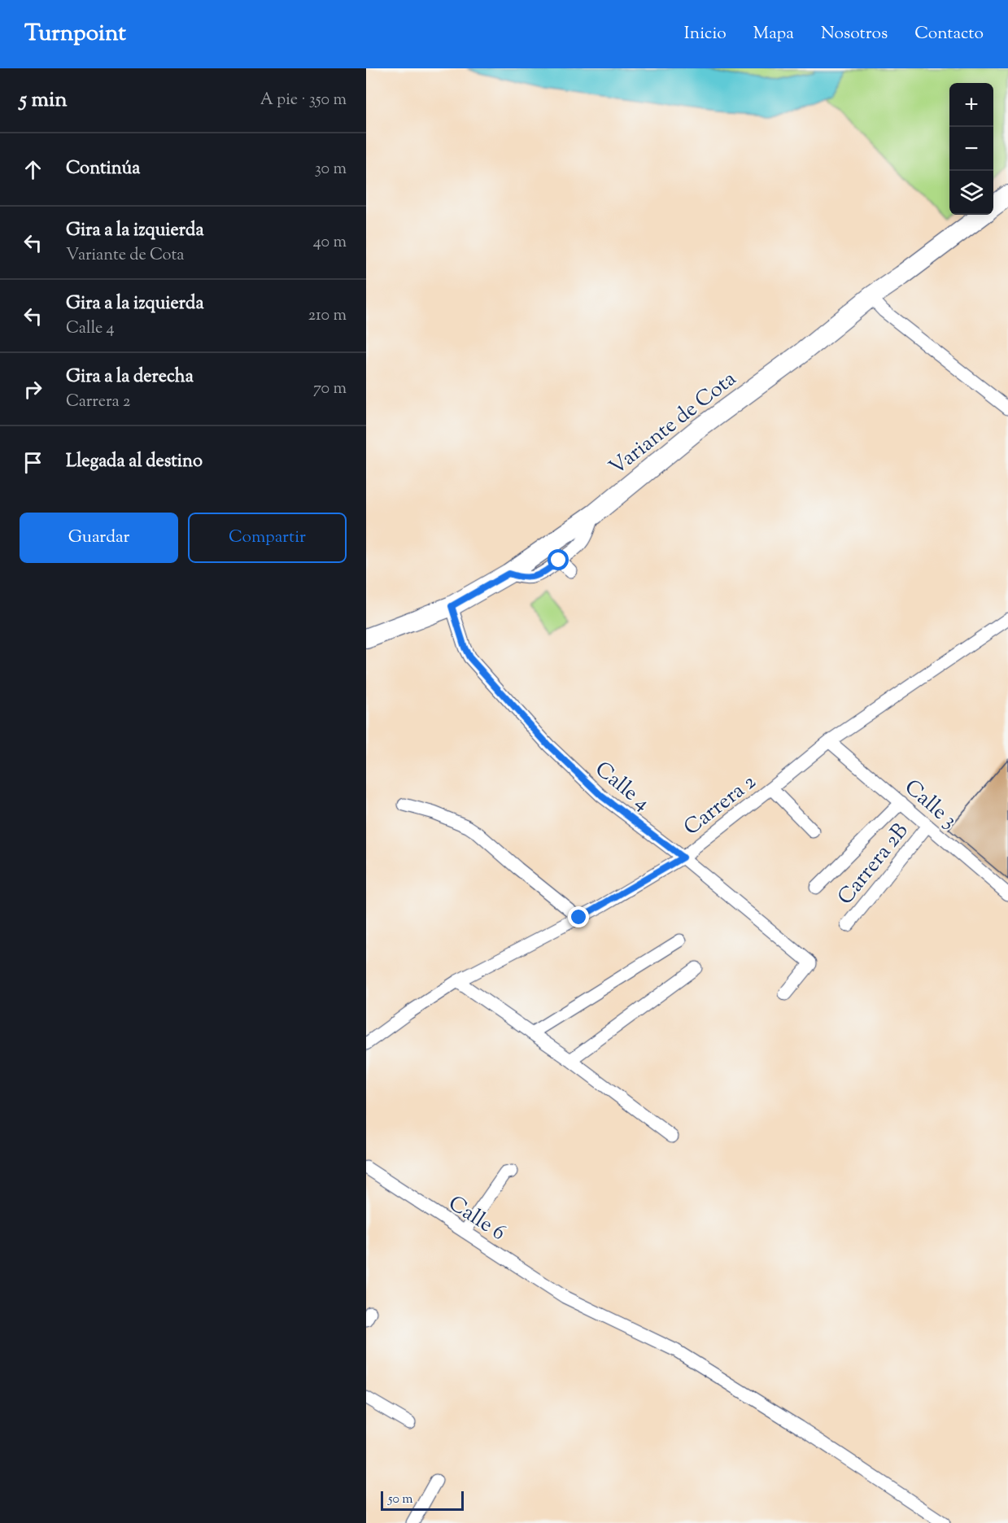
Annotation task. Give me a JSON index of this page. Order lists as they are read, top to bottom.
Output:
{
  "streets": {
    "main road": ["Variante de Cota"],
    "street": [
      "Calle 4",
      "Calle 3",
      "Carrera 2",
      "Carrera 2B",
      "Calle 6"
    ]
  },
  "crossings": [
    ["Variante de Cota", "Calle 4"],
    ["Calle 4", "Carrera 2"],
    ["Calle 3", "Carrera 2"],
    ["Calle 3", "Carrera 2B"]
  ],
  "scale_bar": "50 m",
  "page": {
    "header": "Turnpoint",
    "nav": [
      "Inicio",
      "Mapa",
      "Nosotros",
      "Contacto"
    ],
    "heading": ["5 min", "A pie · 350 m"],
    "map_buttons": ["+", "−"],
    "list": [
      ["Continúa", "30 m"],
      ["Gira a la izquierda", "Variante de Cota", "40 m"],
      ["Gira a la izquierda", "Calle 4", "210 m"],
      ["Gira a la derecha", "Carrera 2", "70 m"],
      "Llegada al destino"
    ],
    "buttons": ["Guardar", "Compartir"],
    "scale": "50 m"
  }
}
